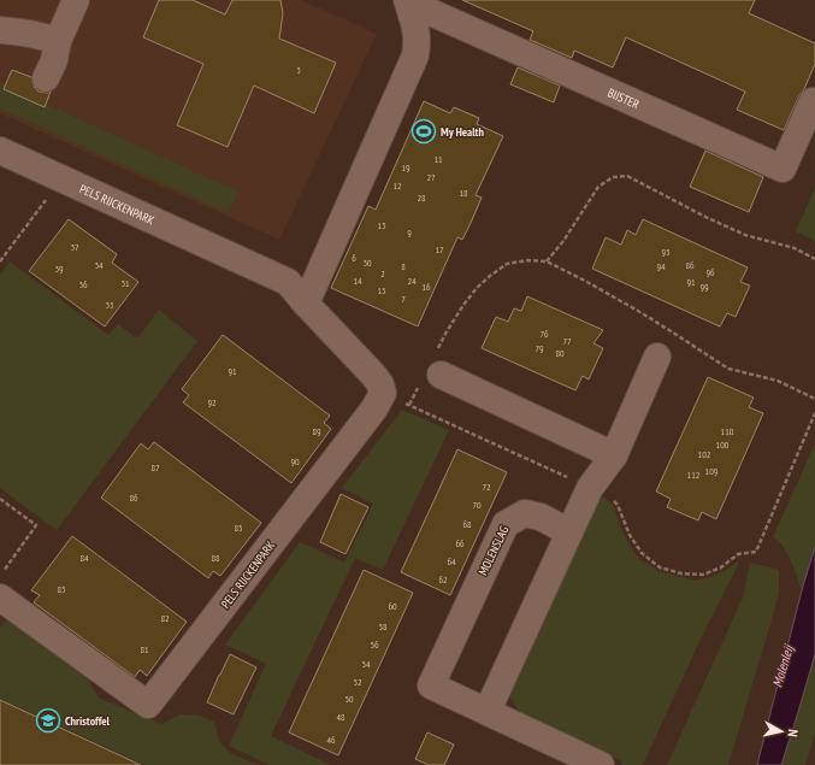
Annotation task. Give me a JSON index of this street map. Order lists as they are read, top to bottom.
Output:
{
  "streets": {
    "street": ["BIJSTER", "PELS RIJCKENPARK", "MOLENSLAG"]
  },
  "water": ["Molenleij"],
  "places": {
    "sports": ["My Health"],
    "school or university": ["Christoffel"]
  },
  "house_numbers": [
    "3",
    "11",
    "19",
    "27",
    "12",
    "18",
    "28",
    "13",
    "9",
    "37",
    "17",
    "93",
    "6",
    "30",
    "34",
    "86",
    "8",
    "94",
    "39",
    "96",
    "2",
    "14",
    "24",
    "91",
    "31",
    "36",
    "16",
    "99",
    "15",
    "7",
    "33",
    "76",
    "77",
    "79",
    "80",
    "91",
    "92",
    "89",
    "110",
    "100",
    "102",
    "90",
    "87",
    "109",
    "112",
    "72",
    "86",
    "70",
    "68",
    "85",
    "66",
    "84",
    "88",
    "64",
    "62",
    "83",
    "60",
    "82",
    "58",
    "56",
    "81",
    "54",
    "52",
    "50",
    "48",
    "46"
  ],
  "north": "right"
}
